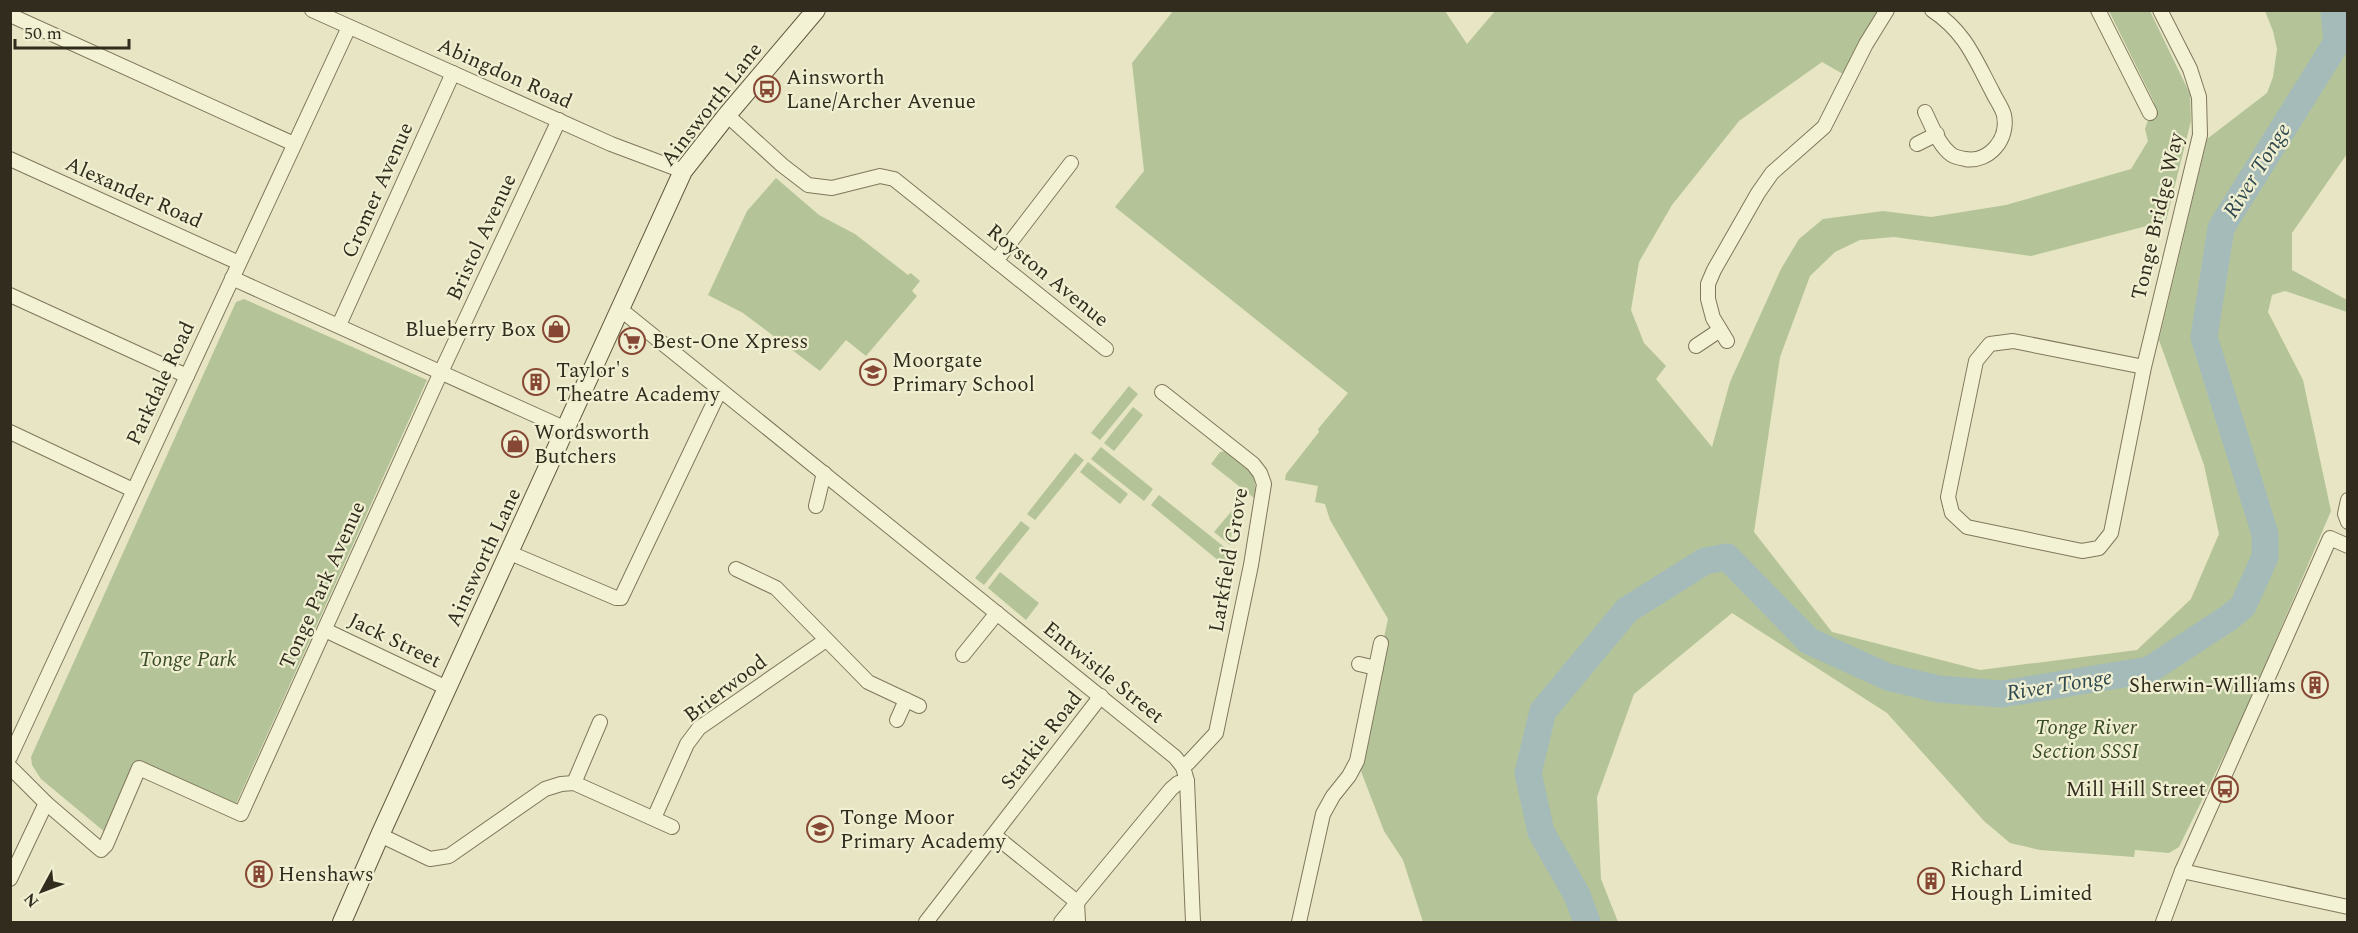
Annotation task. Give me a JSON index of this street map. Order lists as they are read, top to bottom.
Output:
{
  "streets": {
    "main road": ["Ainsworth Lane"],
    "street": [
      "Abingdon Road",
      "Cromer Avenue",
      "Alexander Road",
      "Tonge Bridge Way",
      "Bristol Avenue",
      "Royston Avenue",
      "Parkdale Road",
      "Larkfield Grove",
      "Tonge Park Avenue",
      "Jack Street",
      "Entwistle Street",
      "Brierwood",
      "Starkie Road"
    ]
  },
  "crossings": [
    ["Abingdon Road", "Ainsworth Lane"],
    ["Abingdon Road", "Cromer Avenue"],
    ["Abingdon Road", "Bristol Avenue"],
    ["Abingdon Road", "Parkdale Road"],
    ["Ainsworth Lane", "Royston Avenue"],
    ["Ainsworth Lane", "Jack Street"],
    ["Ainsworth Lane", "Entwistle Street"],
    ["Alexander Road", "Parkdale Road"],
    ["Bristol Avenue", "Tonge Park Avenue"],
    ["Larkfield Grove", "Entwistle Street"],
    ["Tonge Park Avenue", "Jack Street"],
    ["Entwistle Street", "Starkie Road"]
  ],
  "water": ["River Tonge"],
  "parks": ["Tonge Park", "Tonge River Section SSSI"],
  "places": {
    "bus stop": ["Ainsworth Lane/Archer Avenue", "Mill Hill Street"],
    "shop": ["Blueberry Box", "Wordsworth Butchers"],
    "supermarket": ["Best-One Xpress"],
    "school or university": ["Moorgate Primary School", "Tonge Moor Primary Academy"],
    "building": [
      "Taylor's Theatre Academy",
      "Sherwin-Williams",
      "Henshaws",
      "Richard Hough Limited"
    ]
  },
  "scale_bar": "50 m",
  "north": "bottom left"
}
